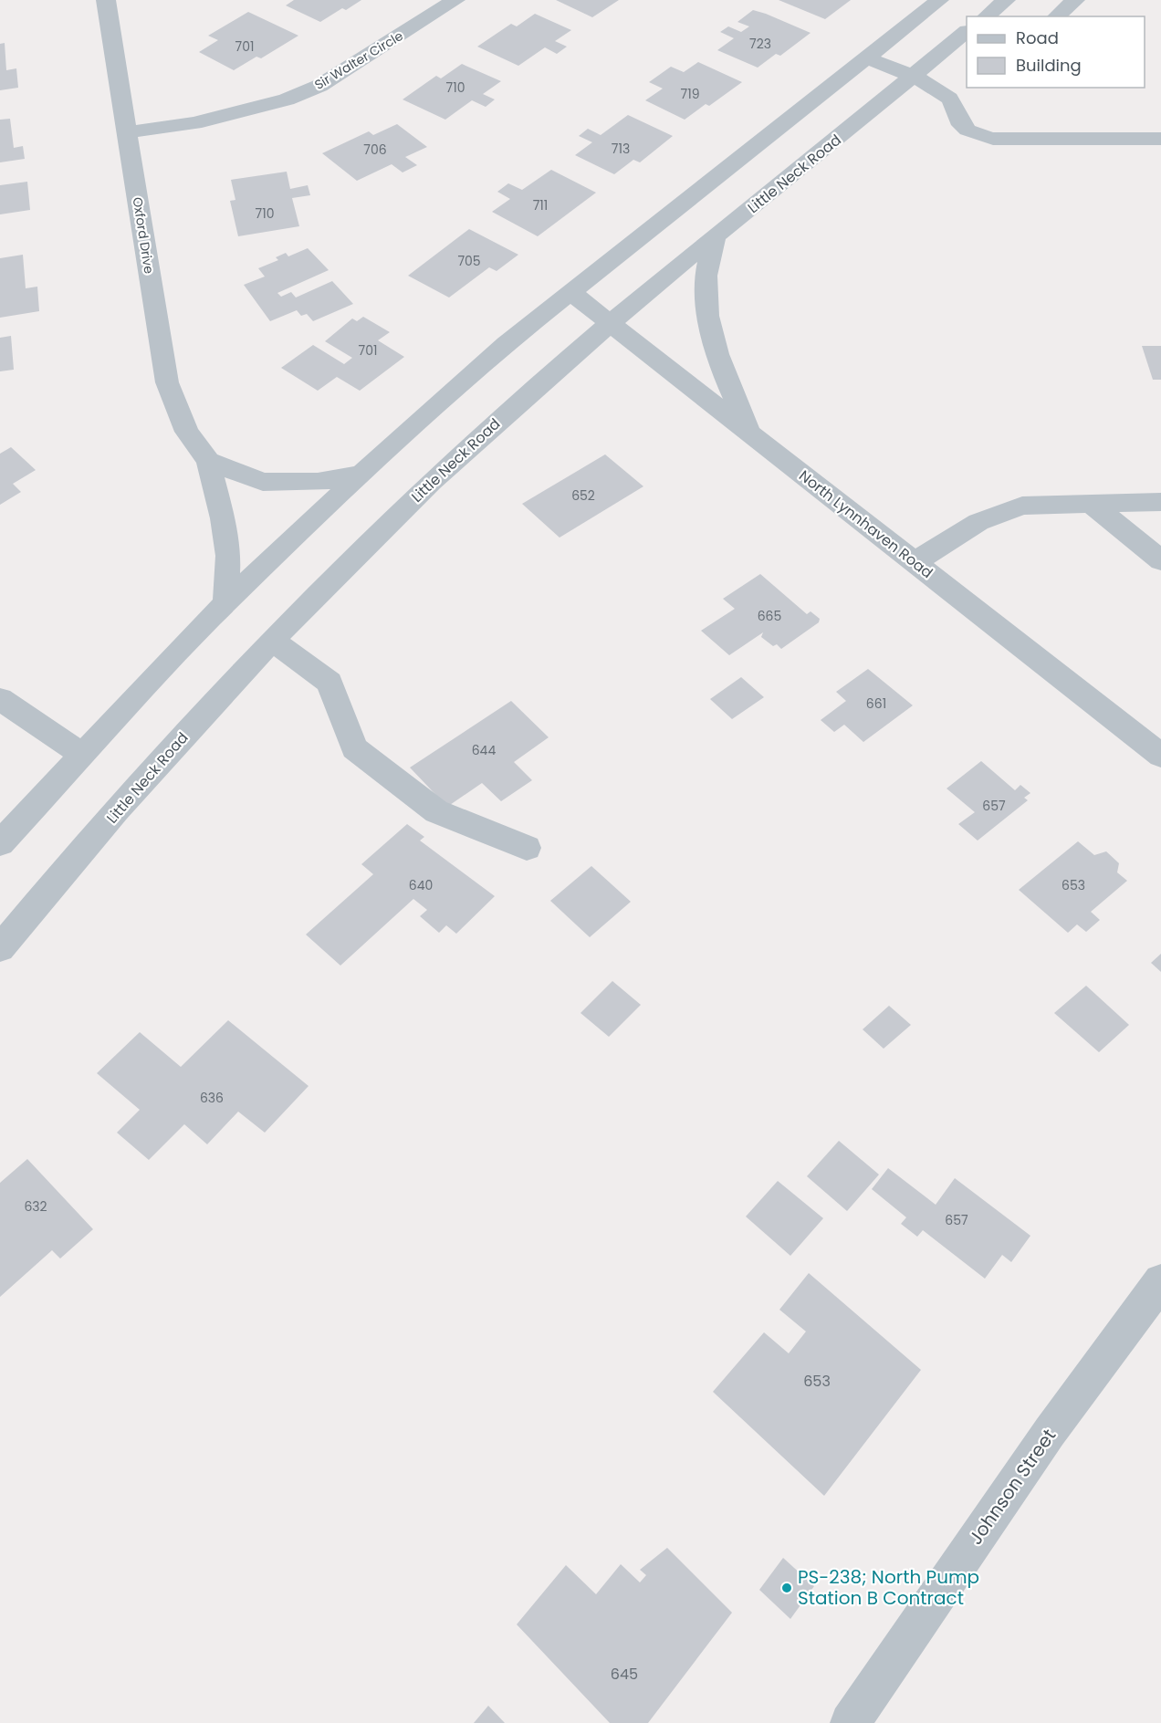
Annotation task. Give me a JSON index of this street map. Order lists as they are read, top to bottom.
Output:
{
  "streets": {
    "street": [
      "Sir Walter Circle",
      "Little Neck Road",
      "Oxford Drive",
      "North Lynnhaven Road",
      "Johnson Street"
    ]
  },
  "crossings": [
    ["Sir Walter Circle", "Oxford Drive"],
    ["Little Neck Road", "North Lynnhaven Road"]
  ],
  "places": ["PS-238; North Pump Station B Contract"],
  "house_numbers": [
    "723",
    "701",
    "710",
    "719",
    "713",
    "706",
    "711",
    "710",
    "705",
    "701",
    "652",
    "665",
    "661",
    "644",
    "657",
    "640",
    "653",
    "636",
    "632",
    "657",
    "653",
    "645"
  ],
  "legend": ["Road", "Building"]
}
